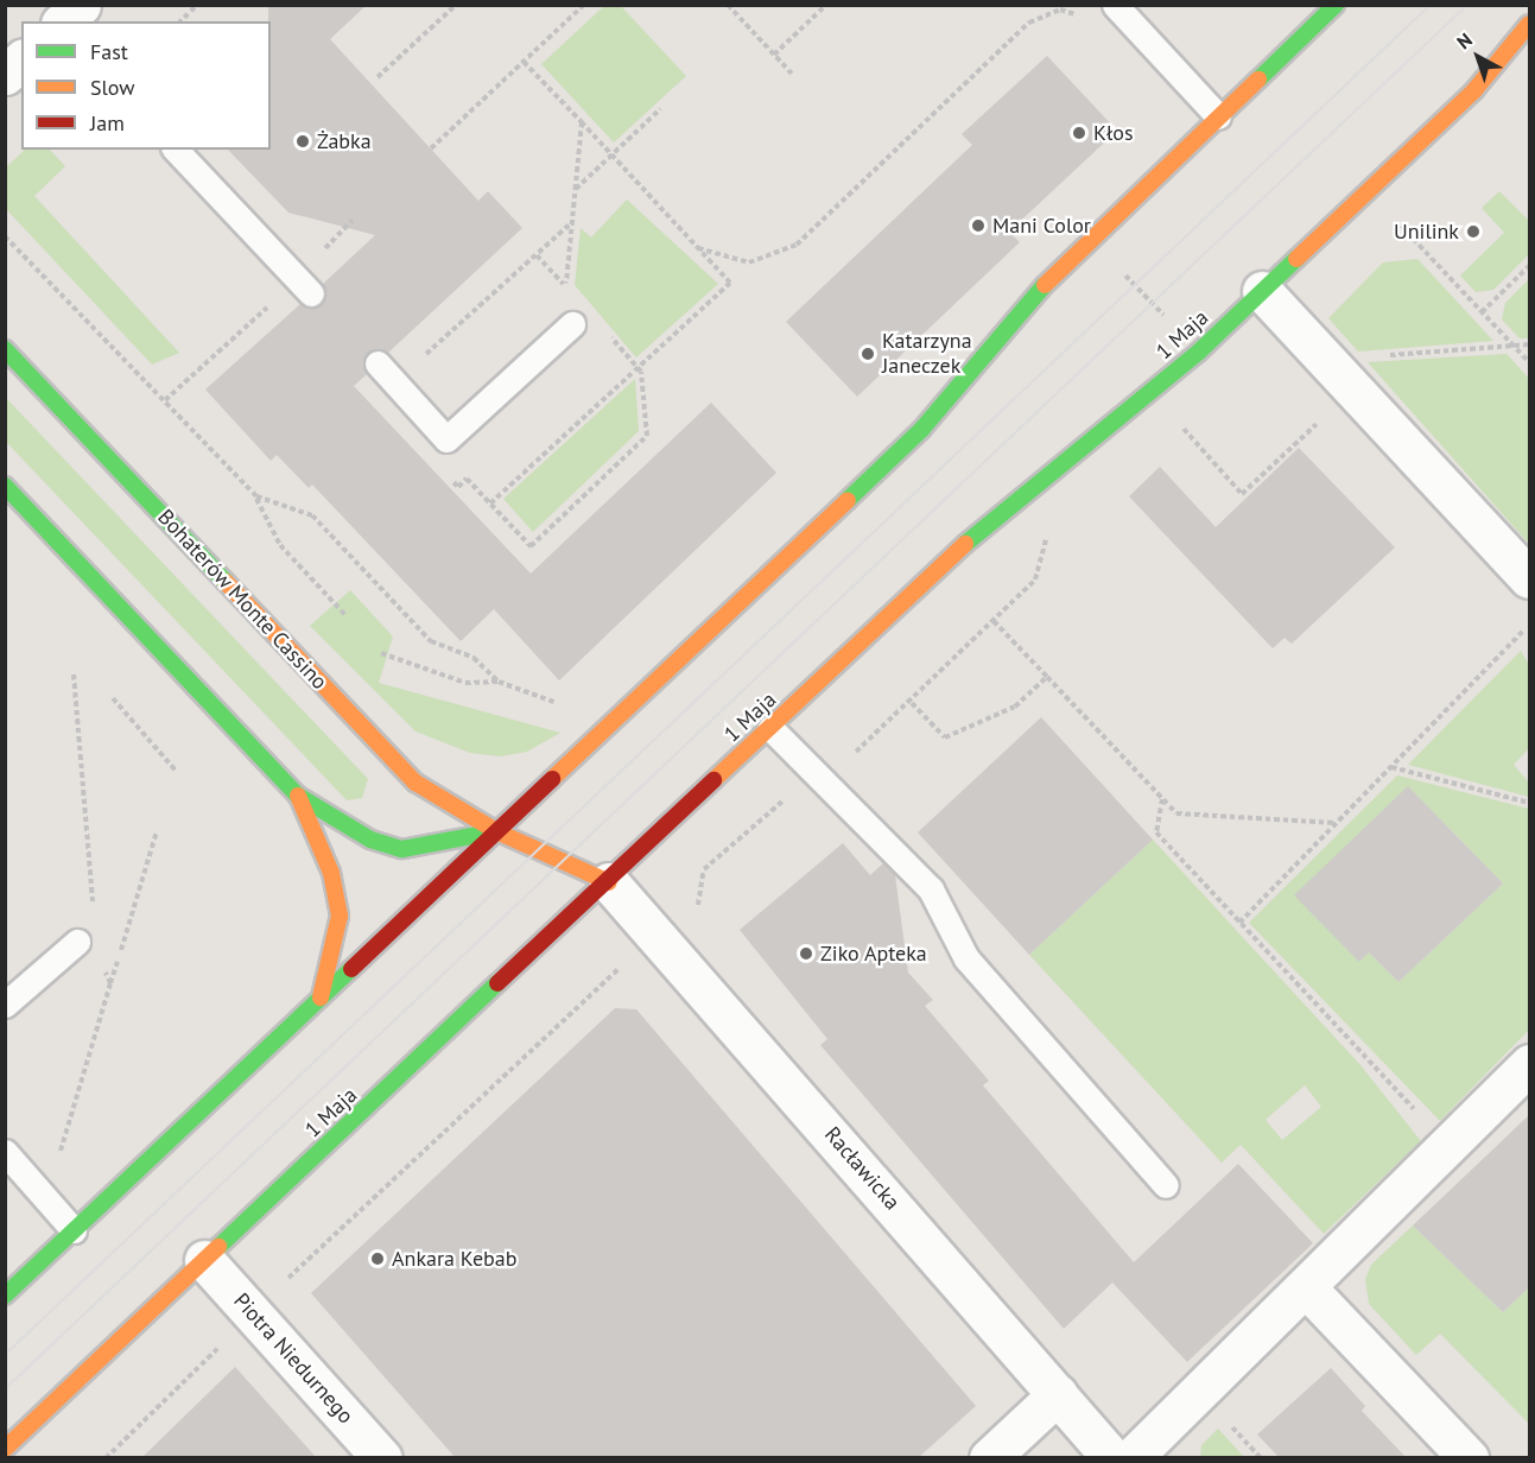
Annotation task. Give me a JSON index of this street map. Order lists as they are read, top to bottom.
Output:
{
  "streets": {
    "street": [
      "1 Maja",
      "Bohaterów Monte Cassino",
      "Racławicka",
      "Piotra Niedurnego"
    ]
  },
  "crossings": [
    ["1 Maja", "Bohaterów Monte Cassino"],
    ["1 Maja", "Racławicka"],
    ["1 Maja", "Piotra Niedurnego"],
    ["Bohaterów Monte Cassino", "Racławicka"]
  ],
  "places": [
    "Kłos",
    "Żabka",
    "Mani Color",
    "Unilink",
    "Katarzyna Janeczek",
    "Ziko Apteka",
    "Ankara Kebab"
  ],
  "legend": ["Fast", "Slow", "Jam"],
  "north": "top left"
}
